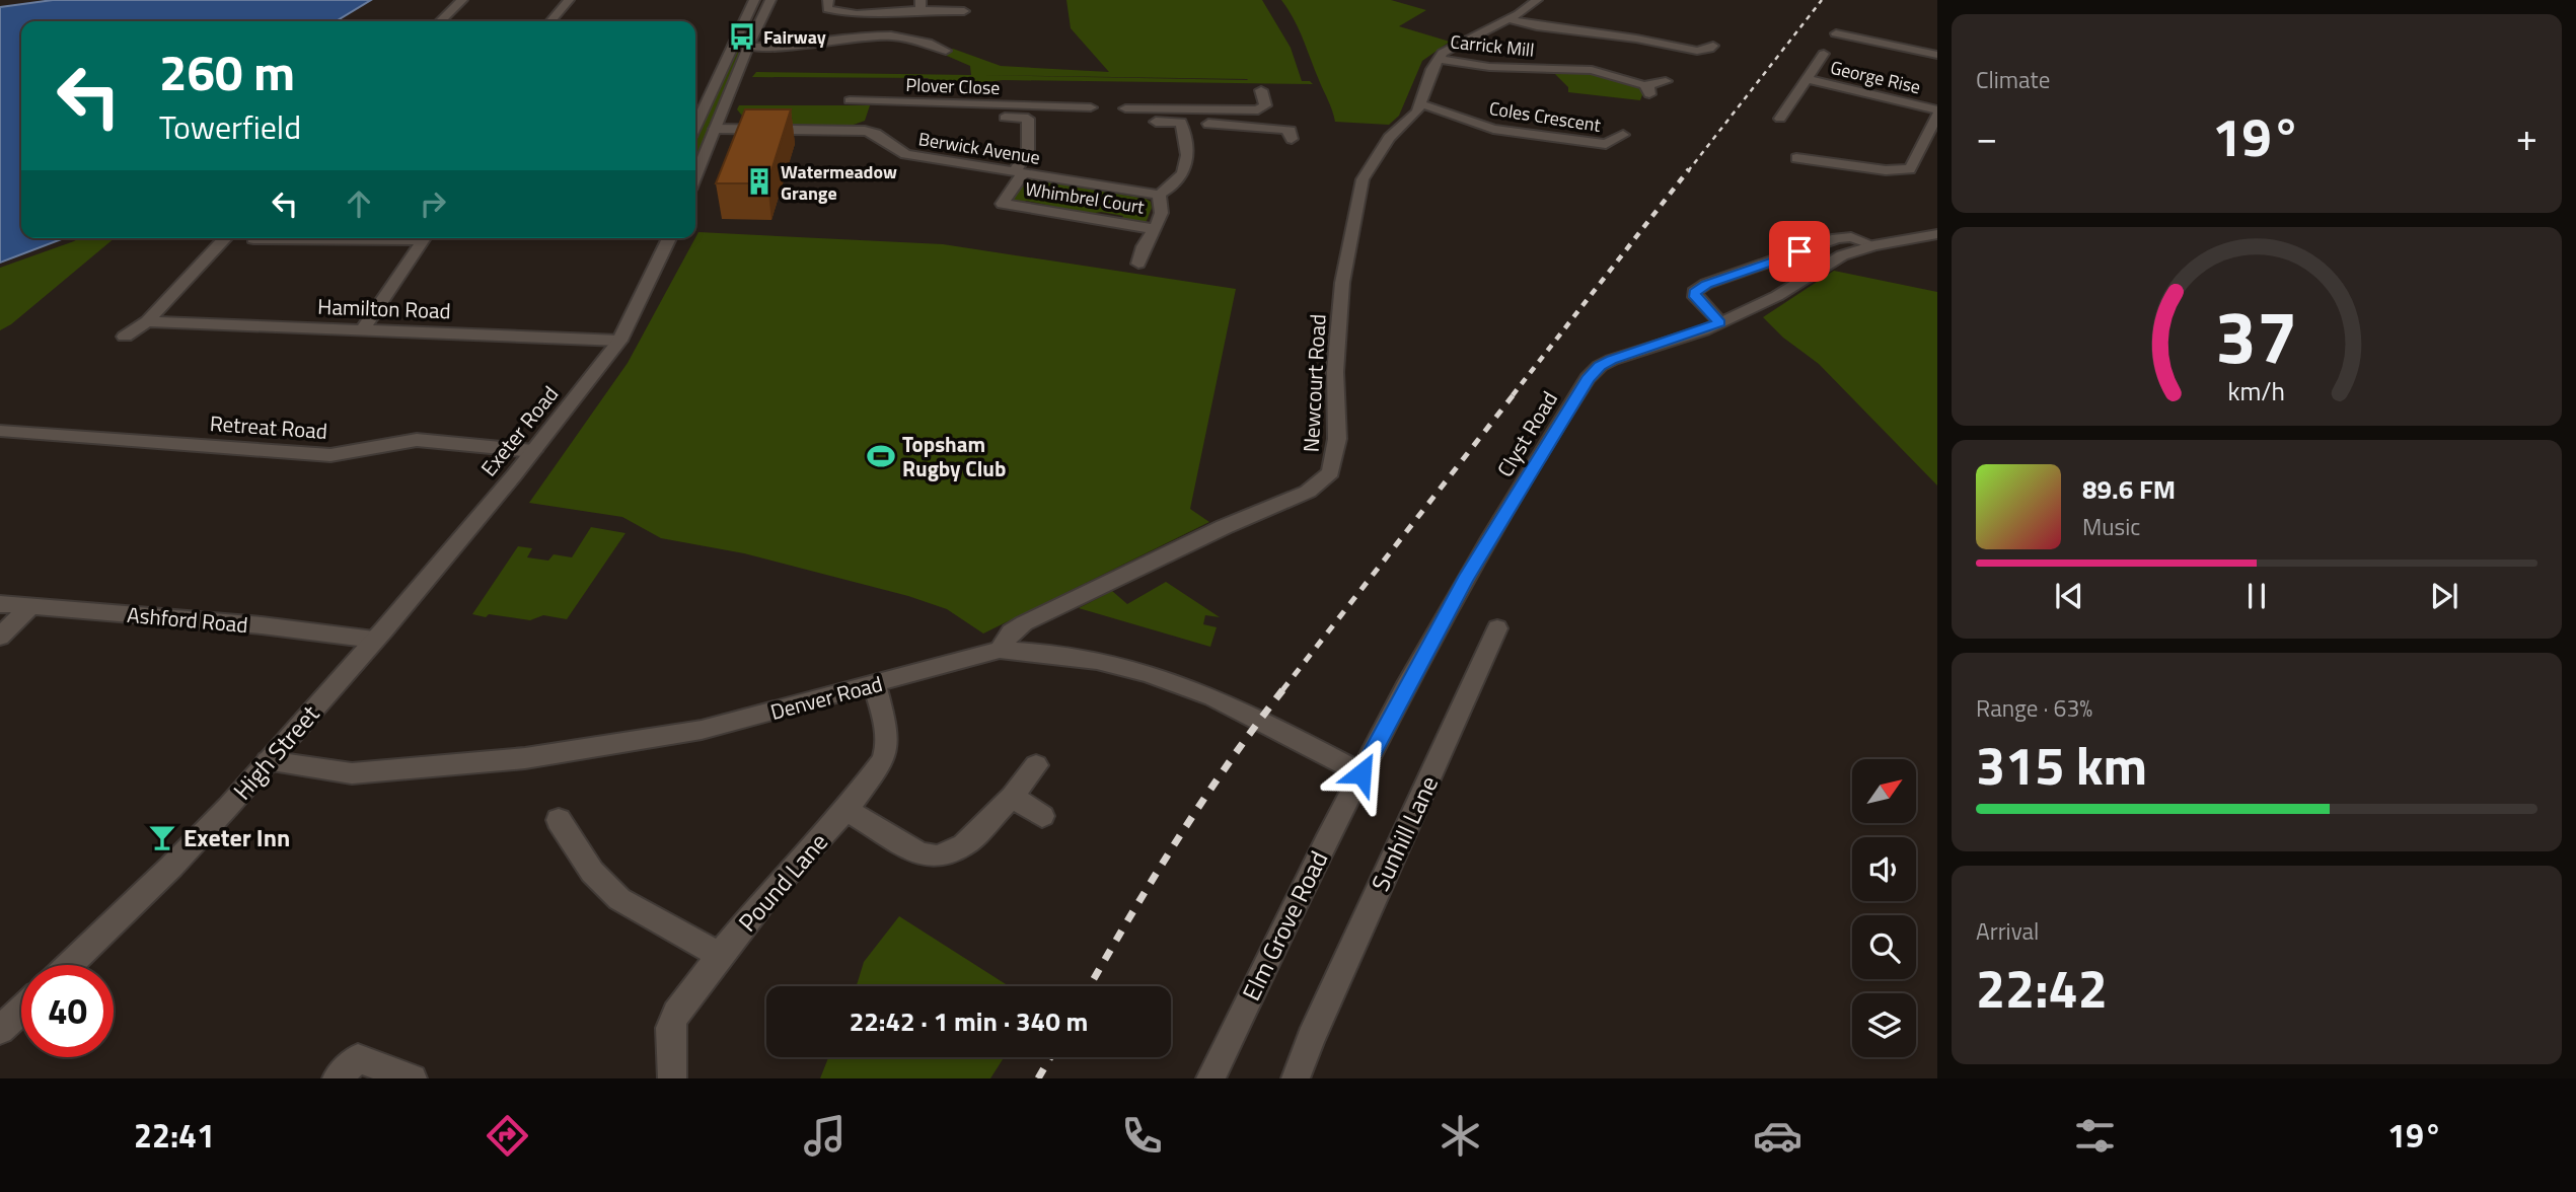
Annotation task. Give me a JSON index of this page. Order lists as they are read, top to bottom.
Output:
{
  "streets": {
    "street": [
      "Carrick Mill",
      "George Rise",
      "Plover Close",
      "Coles Crescent",
      "Berwick Avenue",
      "Whimbrel Court",
      "Hamilton Road",
      "Newcourt Road",
      "Retreat Road",
      "Exeter Road",
      "Clyst Road",
      "Ashford Road",
      "Denver Road",
      "High Street",
      "Sunhill Lane",
      "Pound Lane",
      "Elm Grove Road"
    ]
  },
  "crossings": [
    ["Carrick Mill", "Newcourt Road"],
    ["Coles Crescent", "Newcourt Road"],
    ["Berwick Avenue", "Whimbrel Court"],
    ["Hamilton Road", "Exeter Road"],
    ["Newcourt Road", "Denver Road"],
    ["Retreat Road", "Exeter Road"],
    ["Exeter Road", "Ashford Road"],
    ["Exeter Road", "High Street"],
    ["Clyst Road", "Denver Road"],
    ["Clyst Road", "Elm Grove Road"],
    ["Ashford Road", "High Street"],
    ["Denver Road", "High Street"],
    ["Denver Road", "Pound Lane"],
    ["Denver Road", "Elm Grove Road"]
  ],
  "places": {
    "bus stop": ["Fairway"],
    "building": ["Watermeadow Grange"],
    "sports": ["Topsham Rugby Club"],
    "bar": ["Exeter Inn"]
  },
  "north": "top right",
  "page": {
    "tile": [
      "Climate",
      ["Range · 63%", "315 km"],
      ["Arrival", "22:42"]
    ],
    "turn": ["260 m", "Towerfield"],
    "heat": ["−", "19°", "+"],
    "song": ["89.6 FM", "Music"],
    "limit": "40",
    "trip": "22:42 · 1 min · 340 m",
    "tabs": ["22:41", "19°"],
    "gauge": ["37", "km/h"]
  }
}
